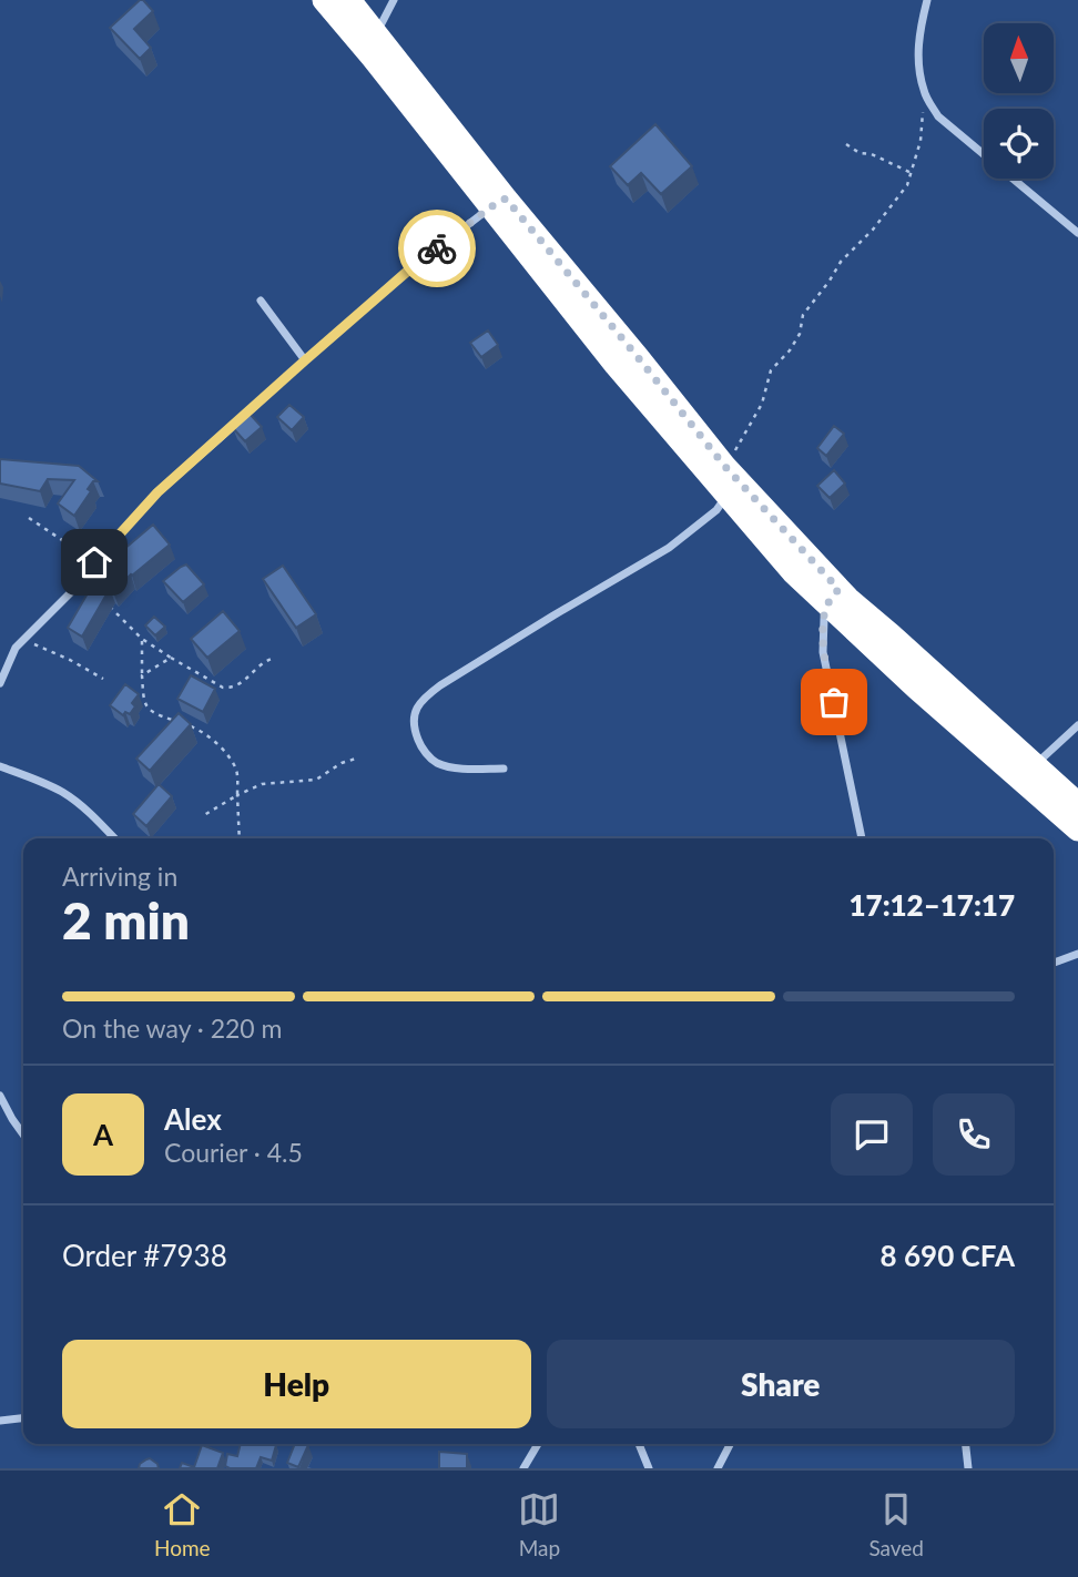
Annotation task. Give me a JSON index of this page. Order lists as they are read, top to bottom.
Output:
{
  "north": "top",
  "page": {
    "heading": ["2 min", "Arriving in", "17:12–17:17"],
    "panel": [
      "Alex",
      "Courier · 4.5",
      "Order #7938",
      "8 690 CFA"
    ],
    "bar": "On the way · 220 m",
    "round": "A",
    "buttons": ["Help", "Share"],
    "tabs": ["Home", "Map", "Saved"]
  }
}
